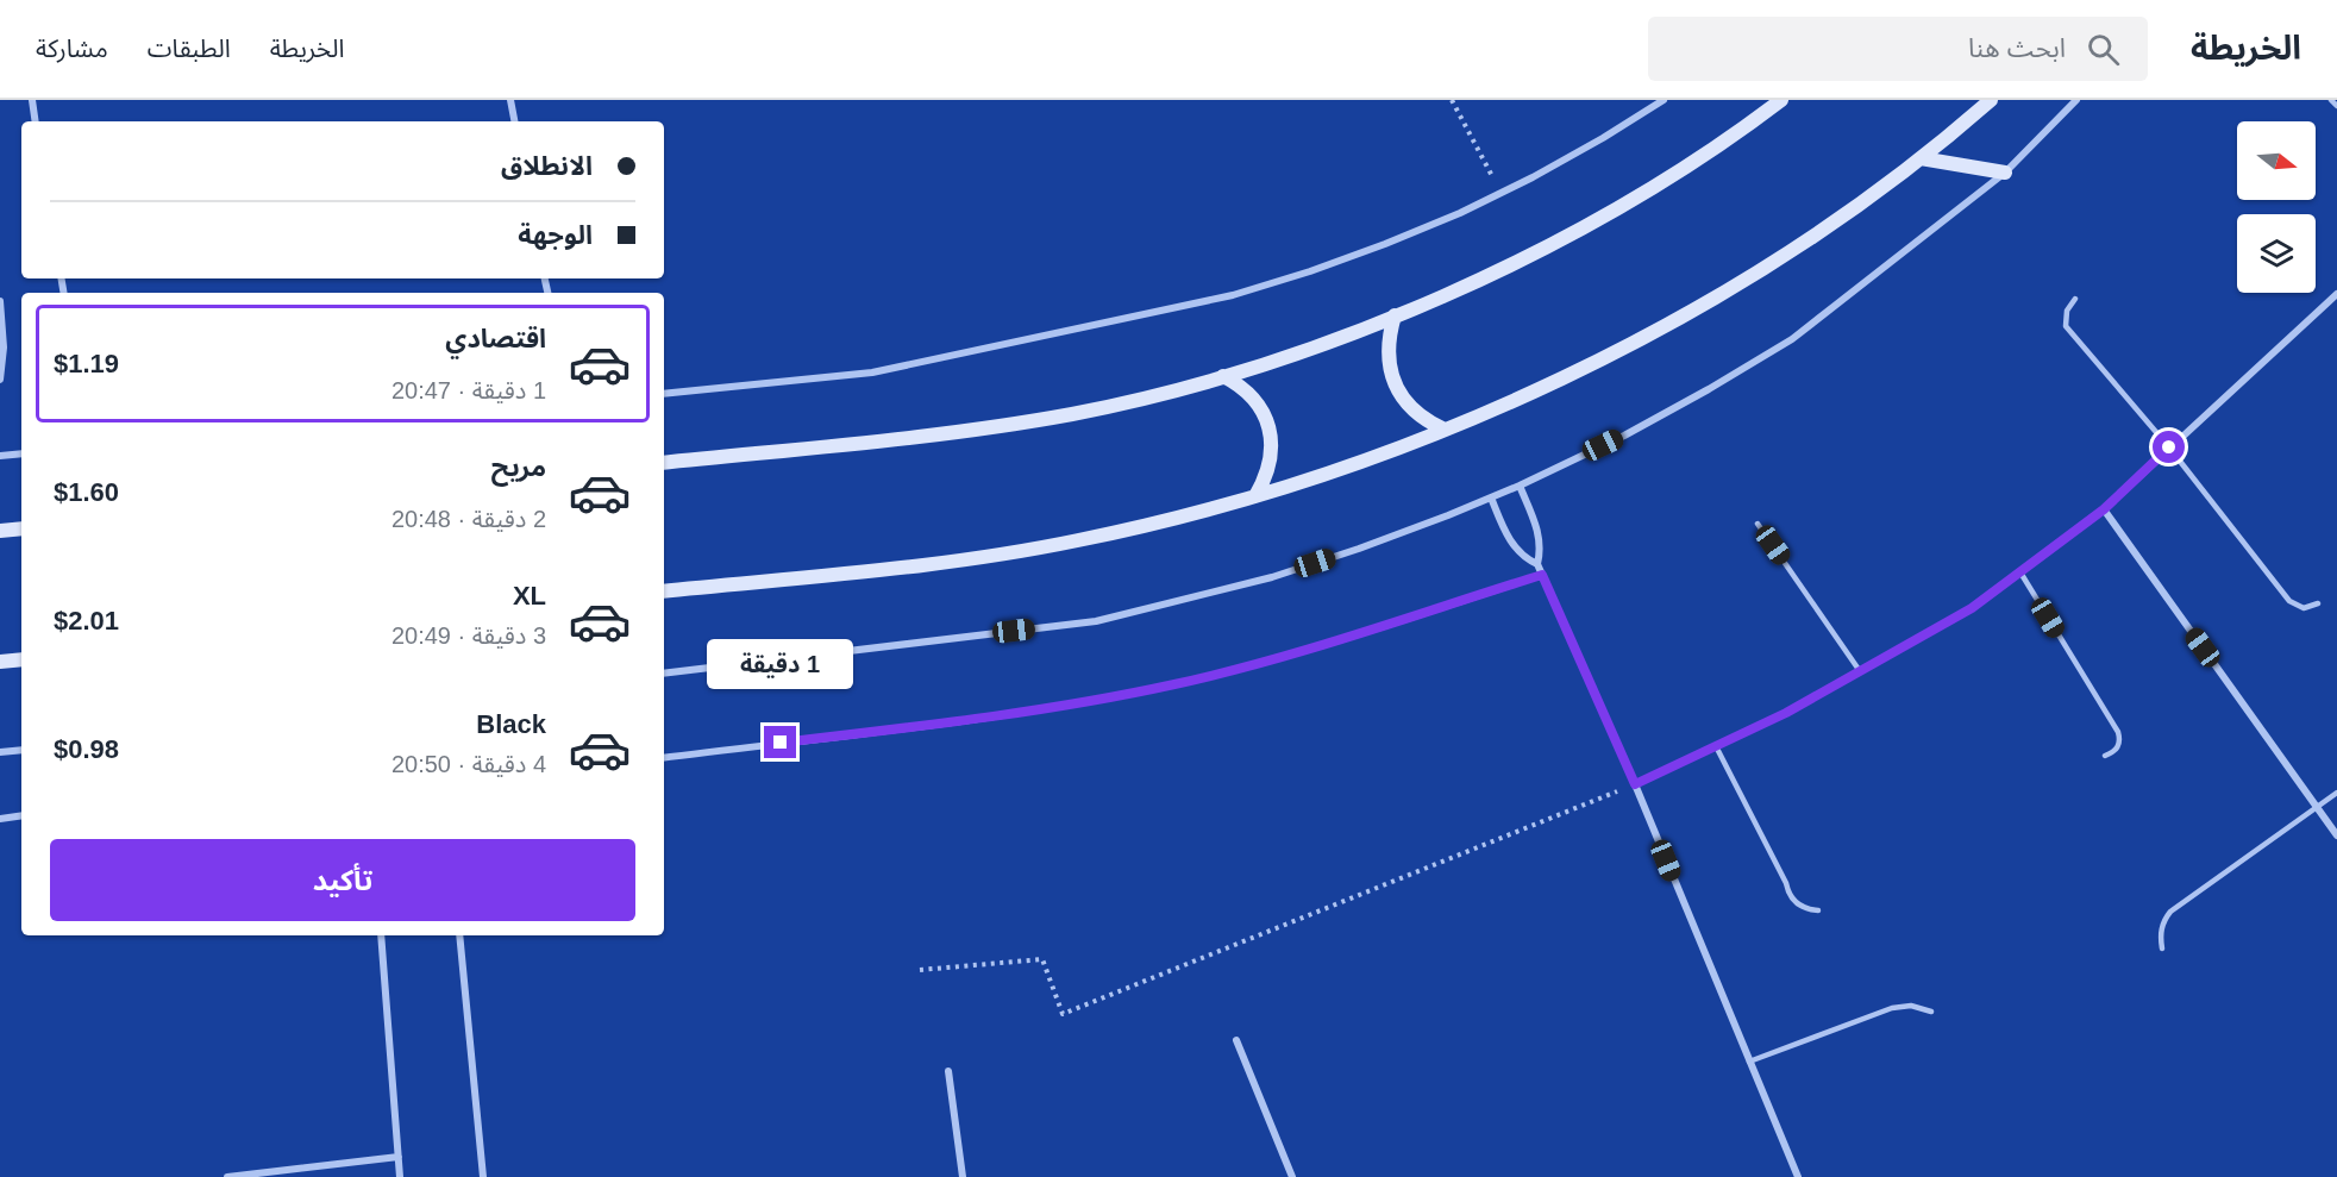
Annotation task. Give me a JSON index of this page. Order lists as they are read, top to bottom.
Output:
{
  "north": "right",
  "page": {
    "header": "الخريطة",
    "search": "ابحث هنا",
    "nav": ["الخريطة", "الطبقات", "مشاركة"],
    "banner": ["الانطلاق", "الوجهة"],
    "list": [
      {
        "name": "اقتصادي",
        "note": "1 دقيقة · 20:47",
        "value": "$1.19"
      },
      {
        "name": "مريح",
        "note": "2 دقيقة · 20:48",
        "value": "$1.60"
      },
      {
        "name": "XL",
        "note": "3 دقيقة · 20:49",
        "value": "$2.01"
      },
      {
        "name": "Black",
        "note": "4 دقيقة · 20:50",
        "value": "$0.98"
      }
    ],
    "bubble": "1 دقيقة",
    "buttons": "تأكيد"
  }
}
